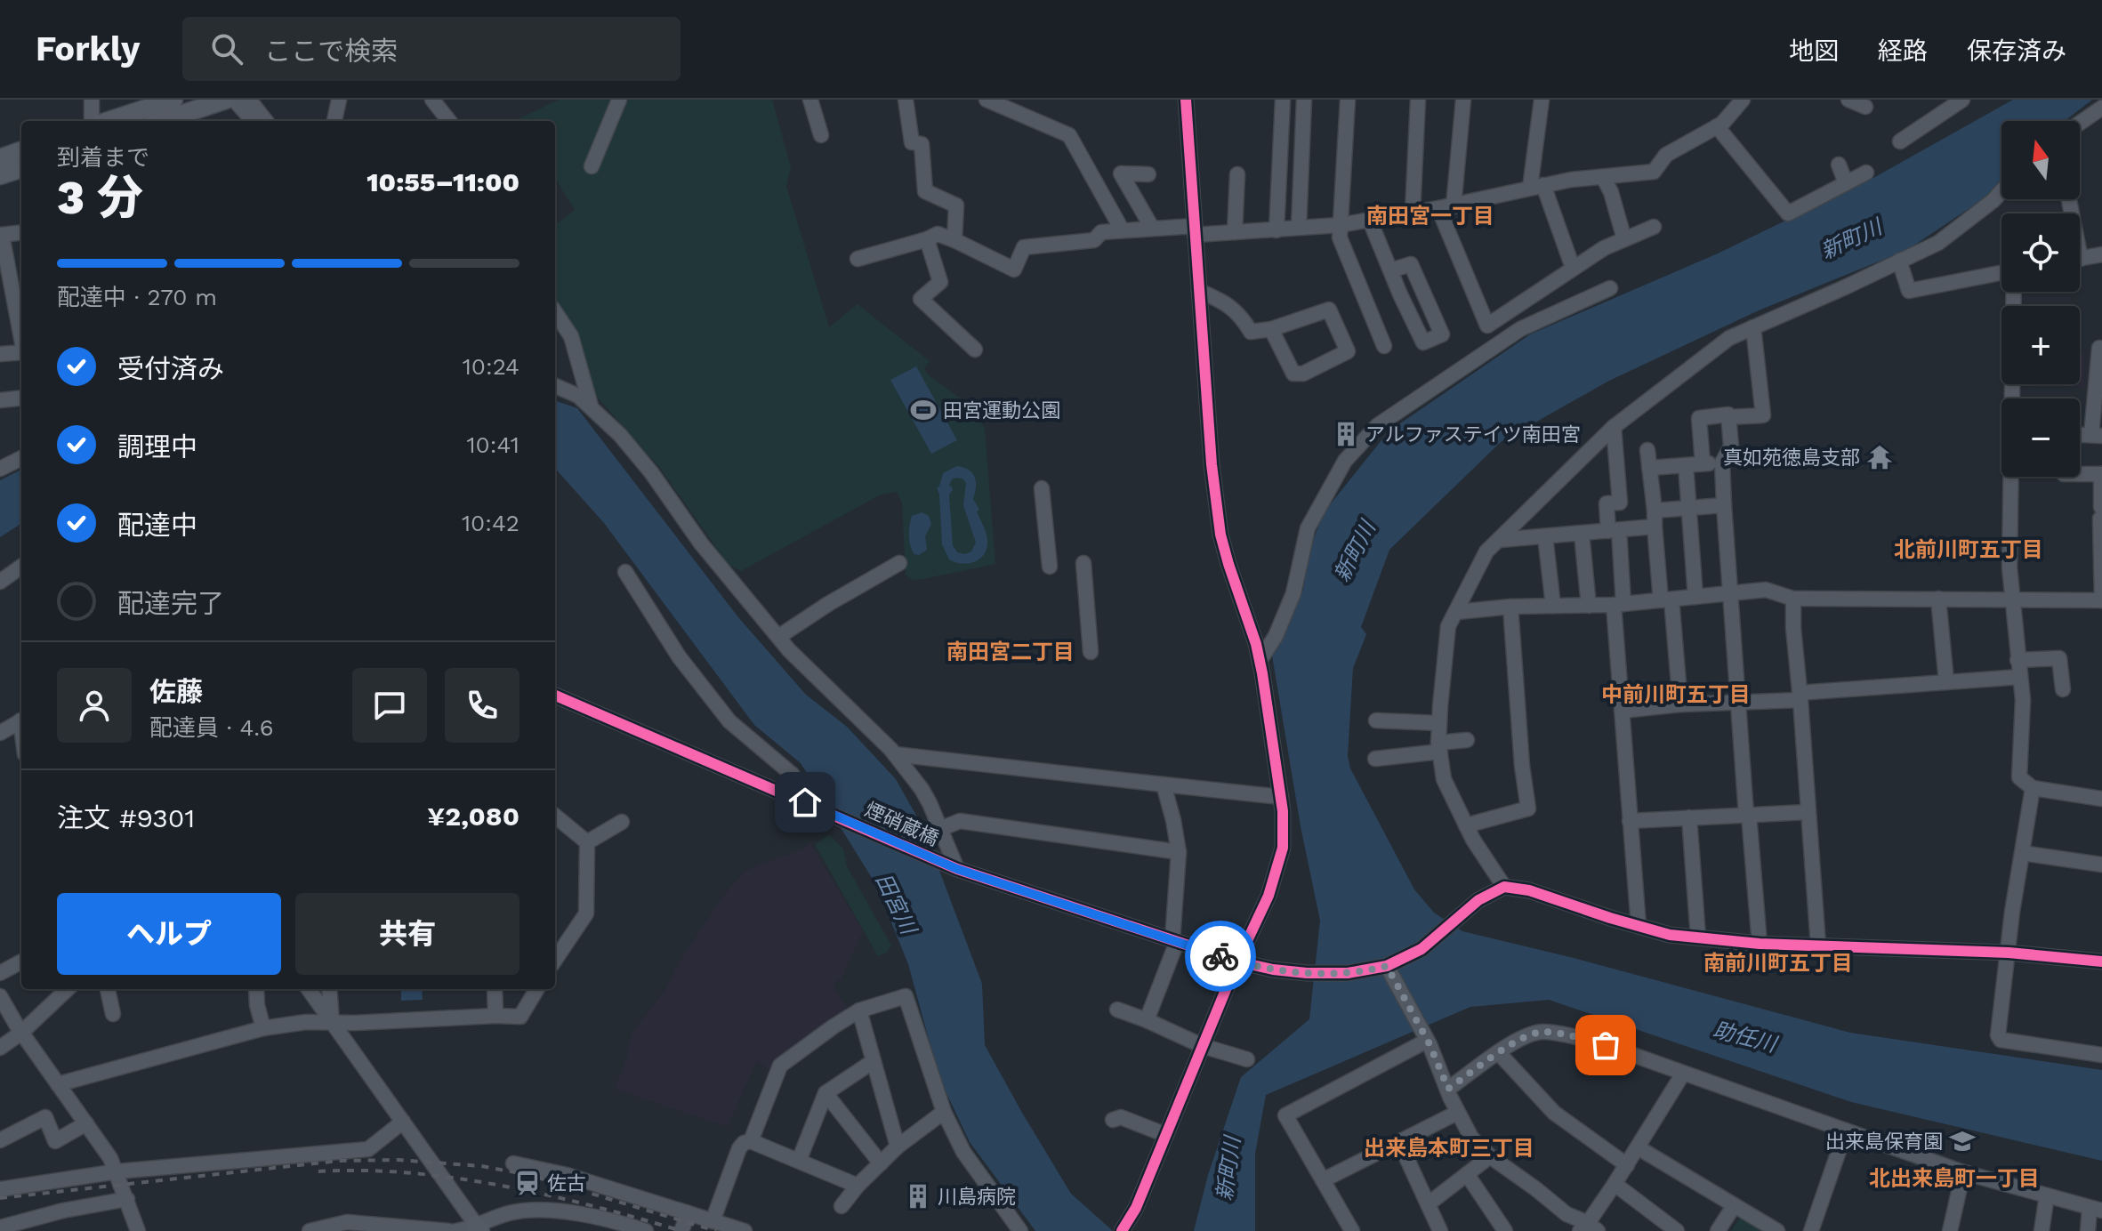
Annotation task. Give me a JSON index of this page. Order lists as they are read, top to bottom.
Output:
{
  "streets": {
    "street": ["煙硝蔵橋"]
  },
  "districts": [
    "南田宮一丁目",
    "北前川町五丁目",
    "南田宮二丁目",
    "中前川町五丁目",
    "南前川町五丁目",
    "出来島本町三丁目",
    "北出来島町一丁目"
  ],
  "water": ["新町川", "田宮川", "助任川"],
  "places": {
    "sports": ["田宮運動公園"],
    "building": ["アルファステイツ南田宮", "川島病院"],
    "temple": ["真如苑徳島支部"],
    "school or university": ["出来島保育園"],
    "station": ["佐古"]
  },
  "north": "top",
  "page": {
    "header": "Forkly",
    "search": "ここで検索",
    "nav": ["地図", "経路", "保存済み"],
    "map_buttons": ["+", "−"],
    "heading": ["3 分", "到着まで", "10:55–11:00"],
    "panel": [
      "佐藤",
      "配達員 · 4.6",
      "注文 #9301",
      "¥2,080"
    ],
    "bar": "配達中 · 270 m",
    "list": [
      ["受付済み", "10:24"],
      ["調理中", "10:41"],
      ["配達中", "10:42"],
      "配達完了"
    ],
    "buttons": ["ヘルプ", "共有"]
  }
}
